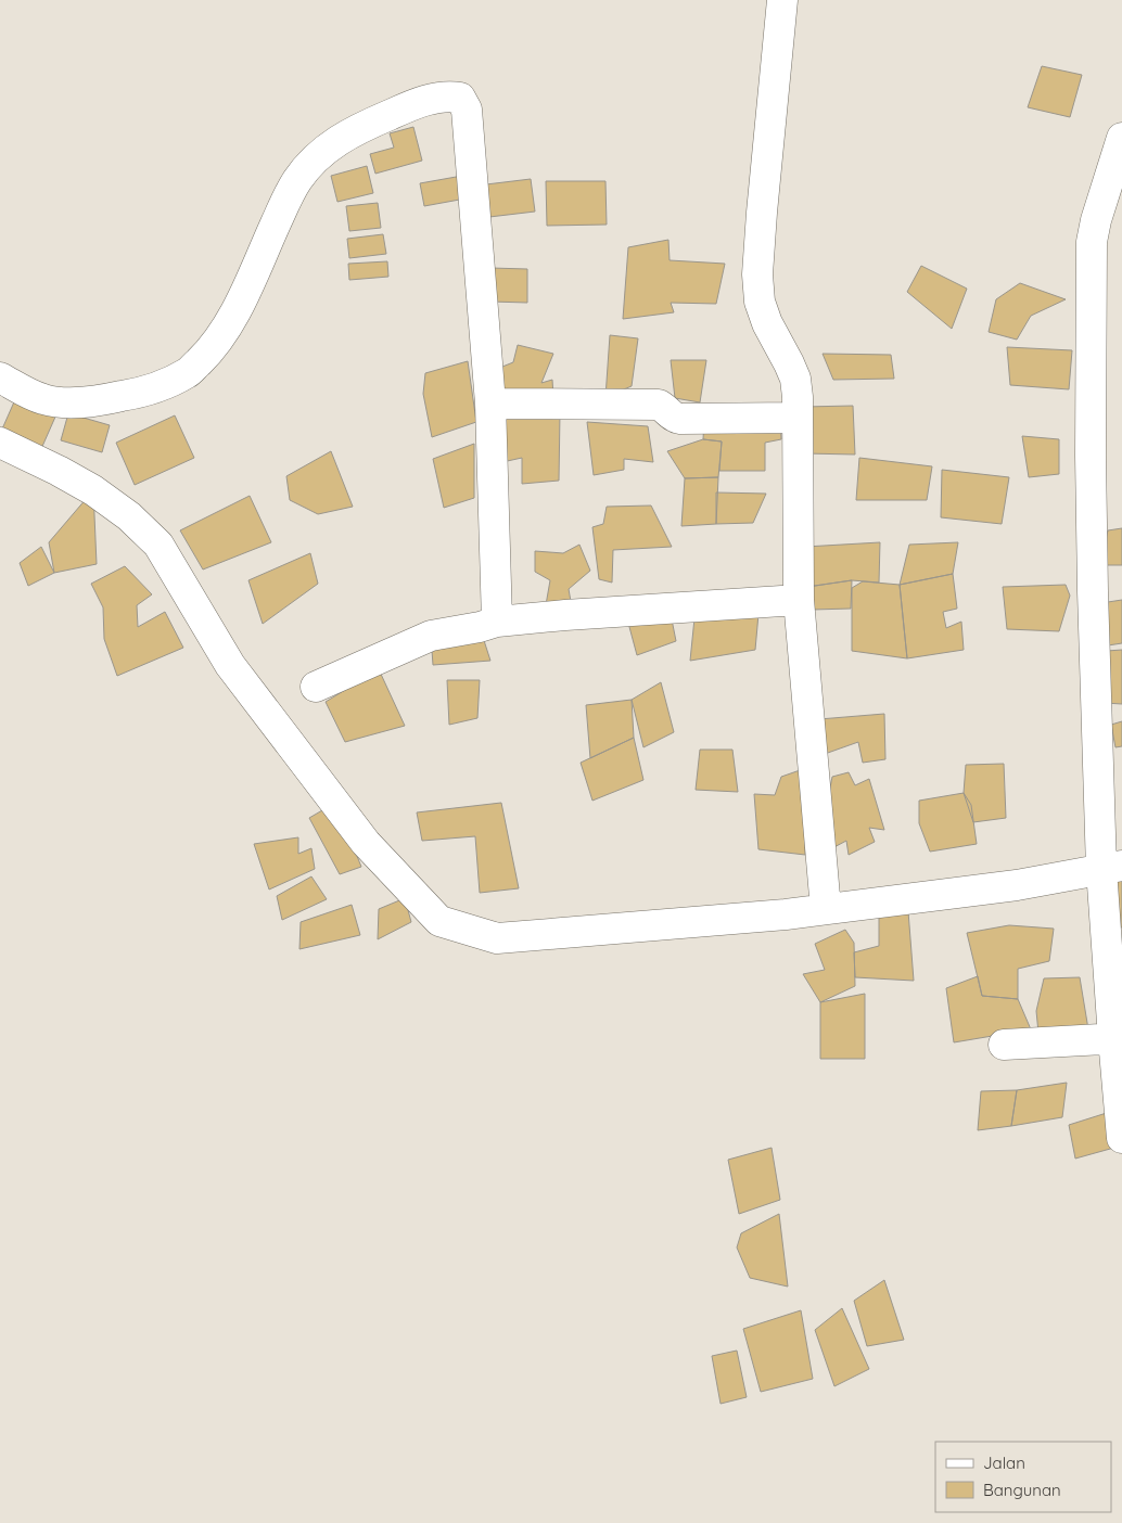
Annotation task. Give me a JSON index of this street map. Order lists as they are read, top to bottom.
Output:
{
  "legend": ["Jalan", "Bangunan"]
}
